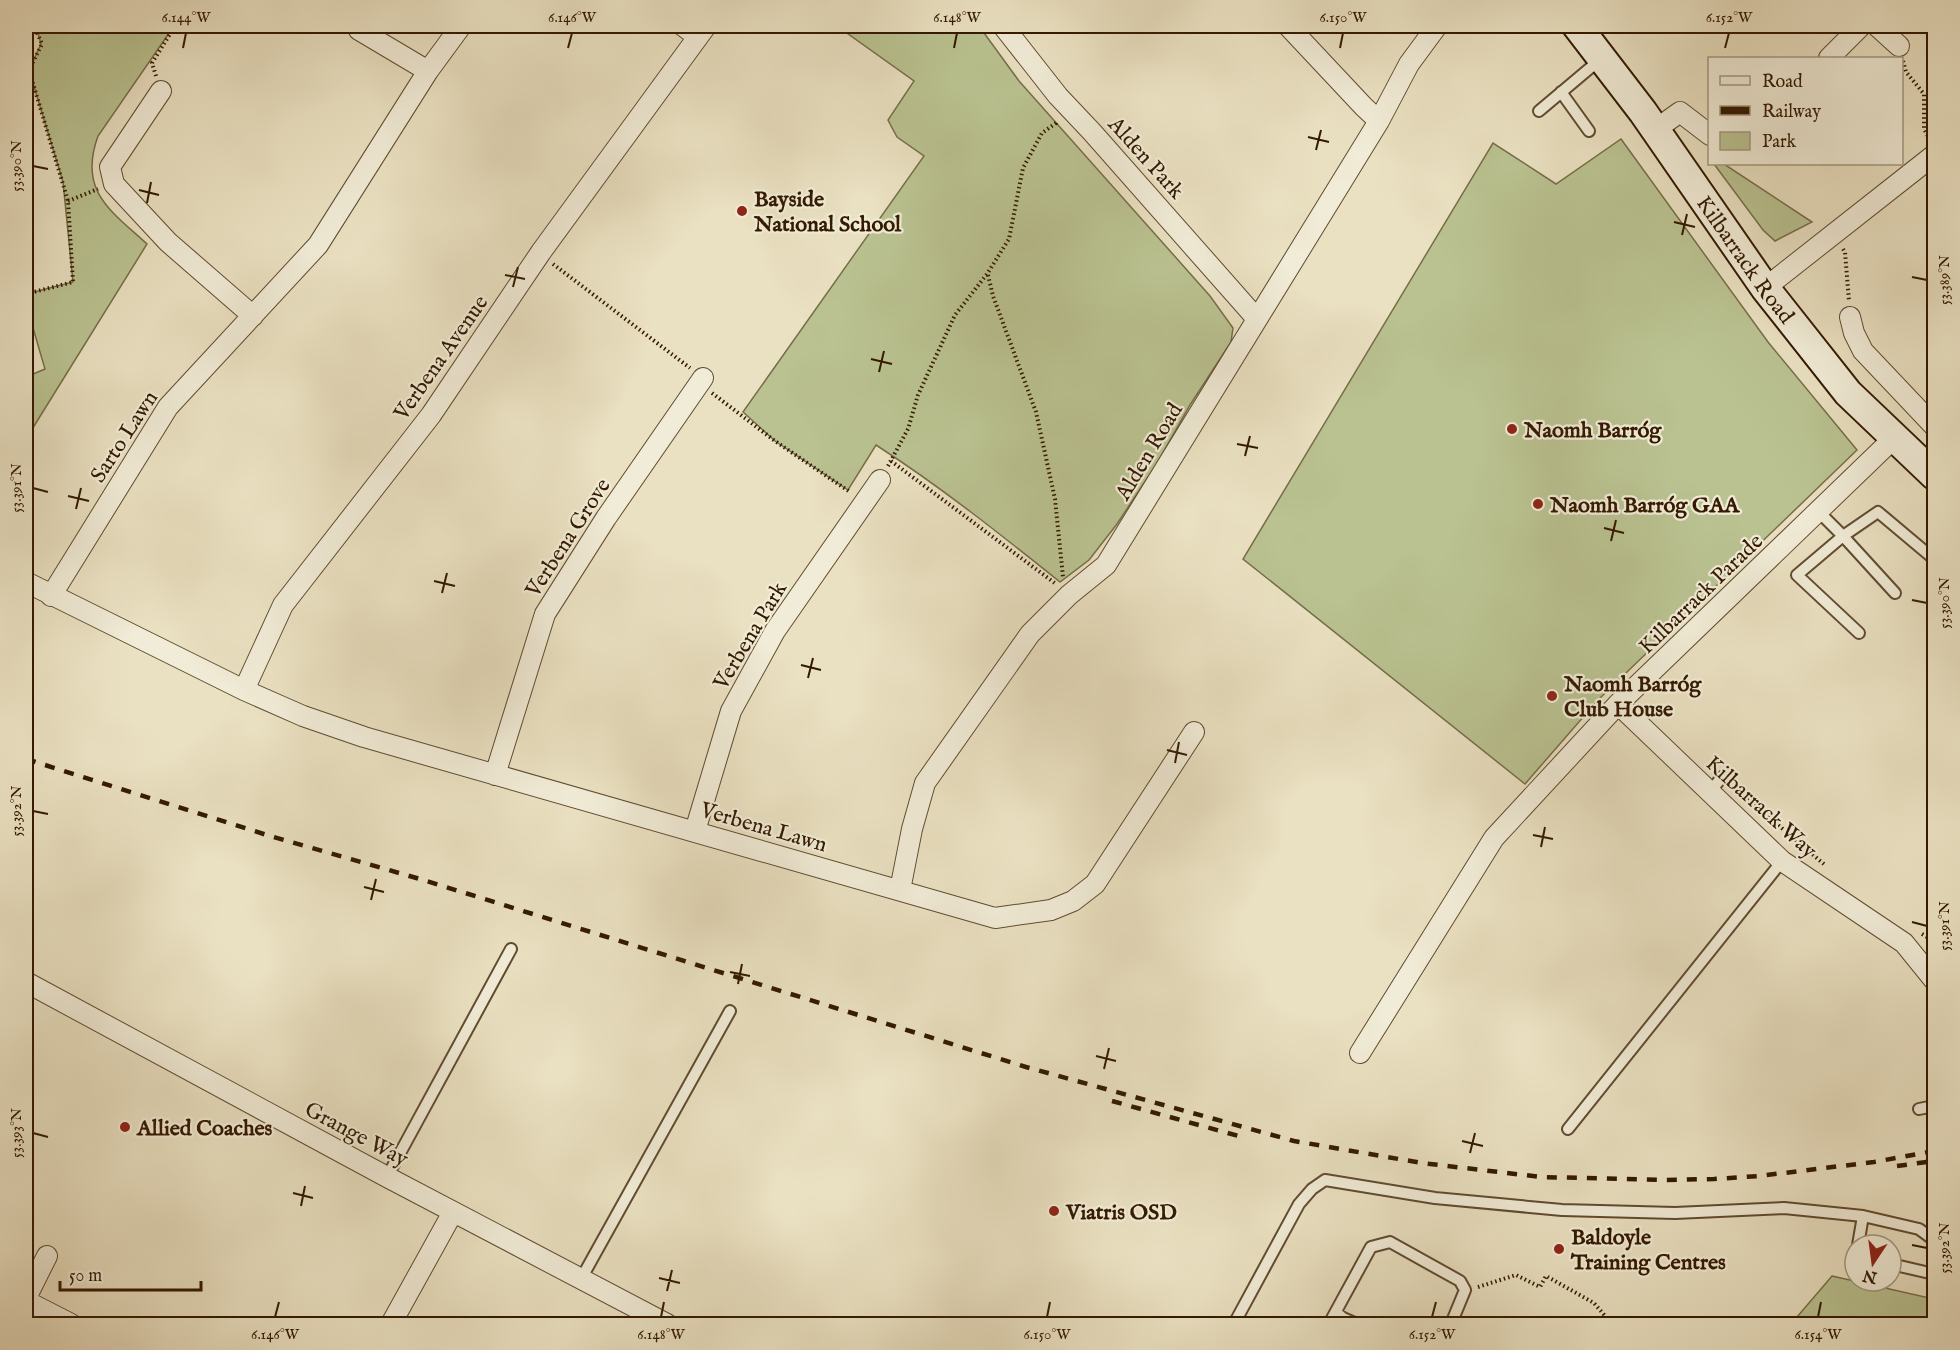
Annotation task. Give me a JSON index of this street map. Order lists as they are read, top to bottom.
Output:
{
  "streets": {
    "main road": ["Kilbarrack Road"],
    "street": [
      "Alden Park",
      "Verbena Avenue",
      "Sarto Lawn",
      "Alden Road",
      "Verbena Grove",
      "Kilbarrack Parade",
      "Verbena Park",
      "Kilbarrack Way",
      "Verbena Lawn",
      "Grange Way"
    ]
  },
  "crossings": [
    ["Alden Park", "Alden Road"],
    ["Kilbarrack Road", "Kilbarrack Parade"],
    ["Verbena Avenue", "Verbena Lawn"],
    ["Sarto Lawn", "Verbena Lawn"],
    ["Alden Road", "Verbena Lawn"],
    ["Verbena Grove", "Verbena Lawn"],
    ["Kilbarrack Parade", "Kilbarrack Way"],
    ["Verbena Park", "Verbena Lawn"]
  ],
  "places": [
    "Bayside National School",
    "Naomh Barróg",
    "Naomh Barróg GAA",
    "Naomh Barróg Club House",
    "Allied Coaches",
    "Viatris OSD",
    "Baldoyle Training Centres"
  ],
  "legend": ["Road", "Railway", "Park"],
  "scale_bar": "50 m",
  "north": "bottom",
  "coordinates": [
    "6.144°W",
    "6.146°W",
    "6.148°W",
    "6.150°W",
    "6.152°W",
    "53.390°N",
    "53.389°N",
    "53.391°N",
    "53.392°N",
    "53.393°N",
    "6.154°W"
  ]
}
